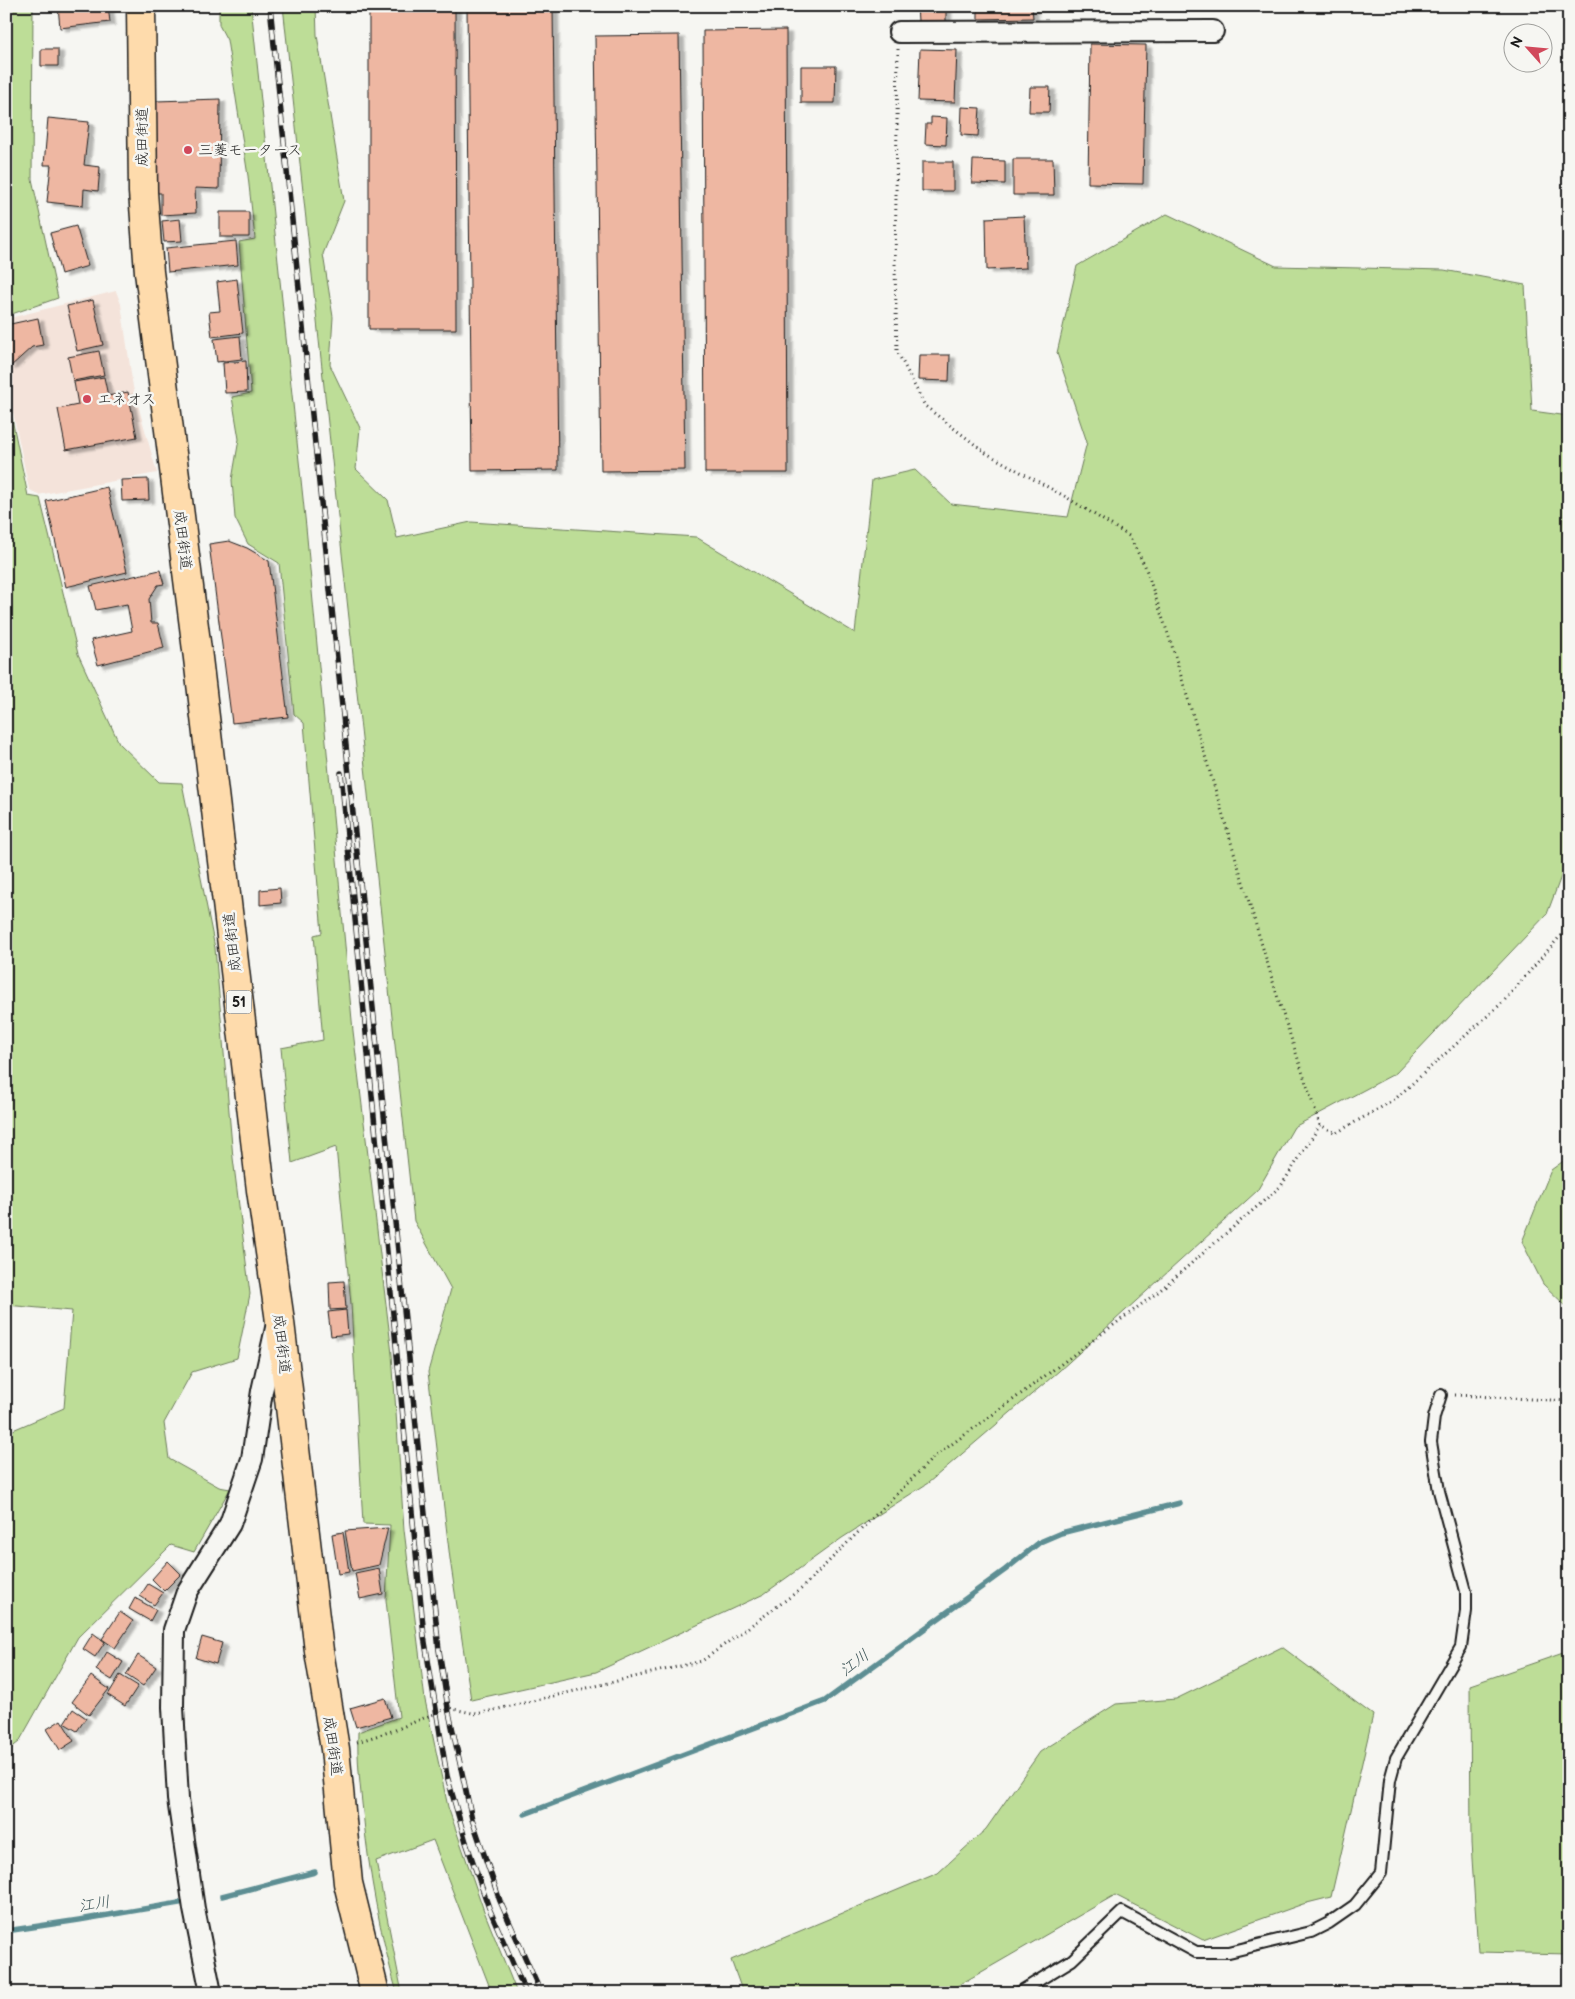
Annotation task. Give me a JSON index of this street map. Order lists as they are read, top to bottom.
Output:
{
  "streets": {
    "highway": ["成田街道", "51"]
  },
  "water": ["江川"],
  "places": ["三菱モータース", "エネオス"],
  "north": "top left"
}
